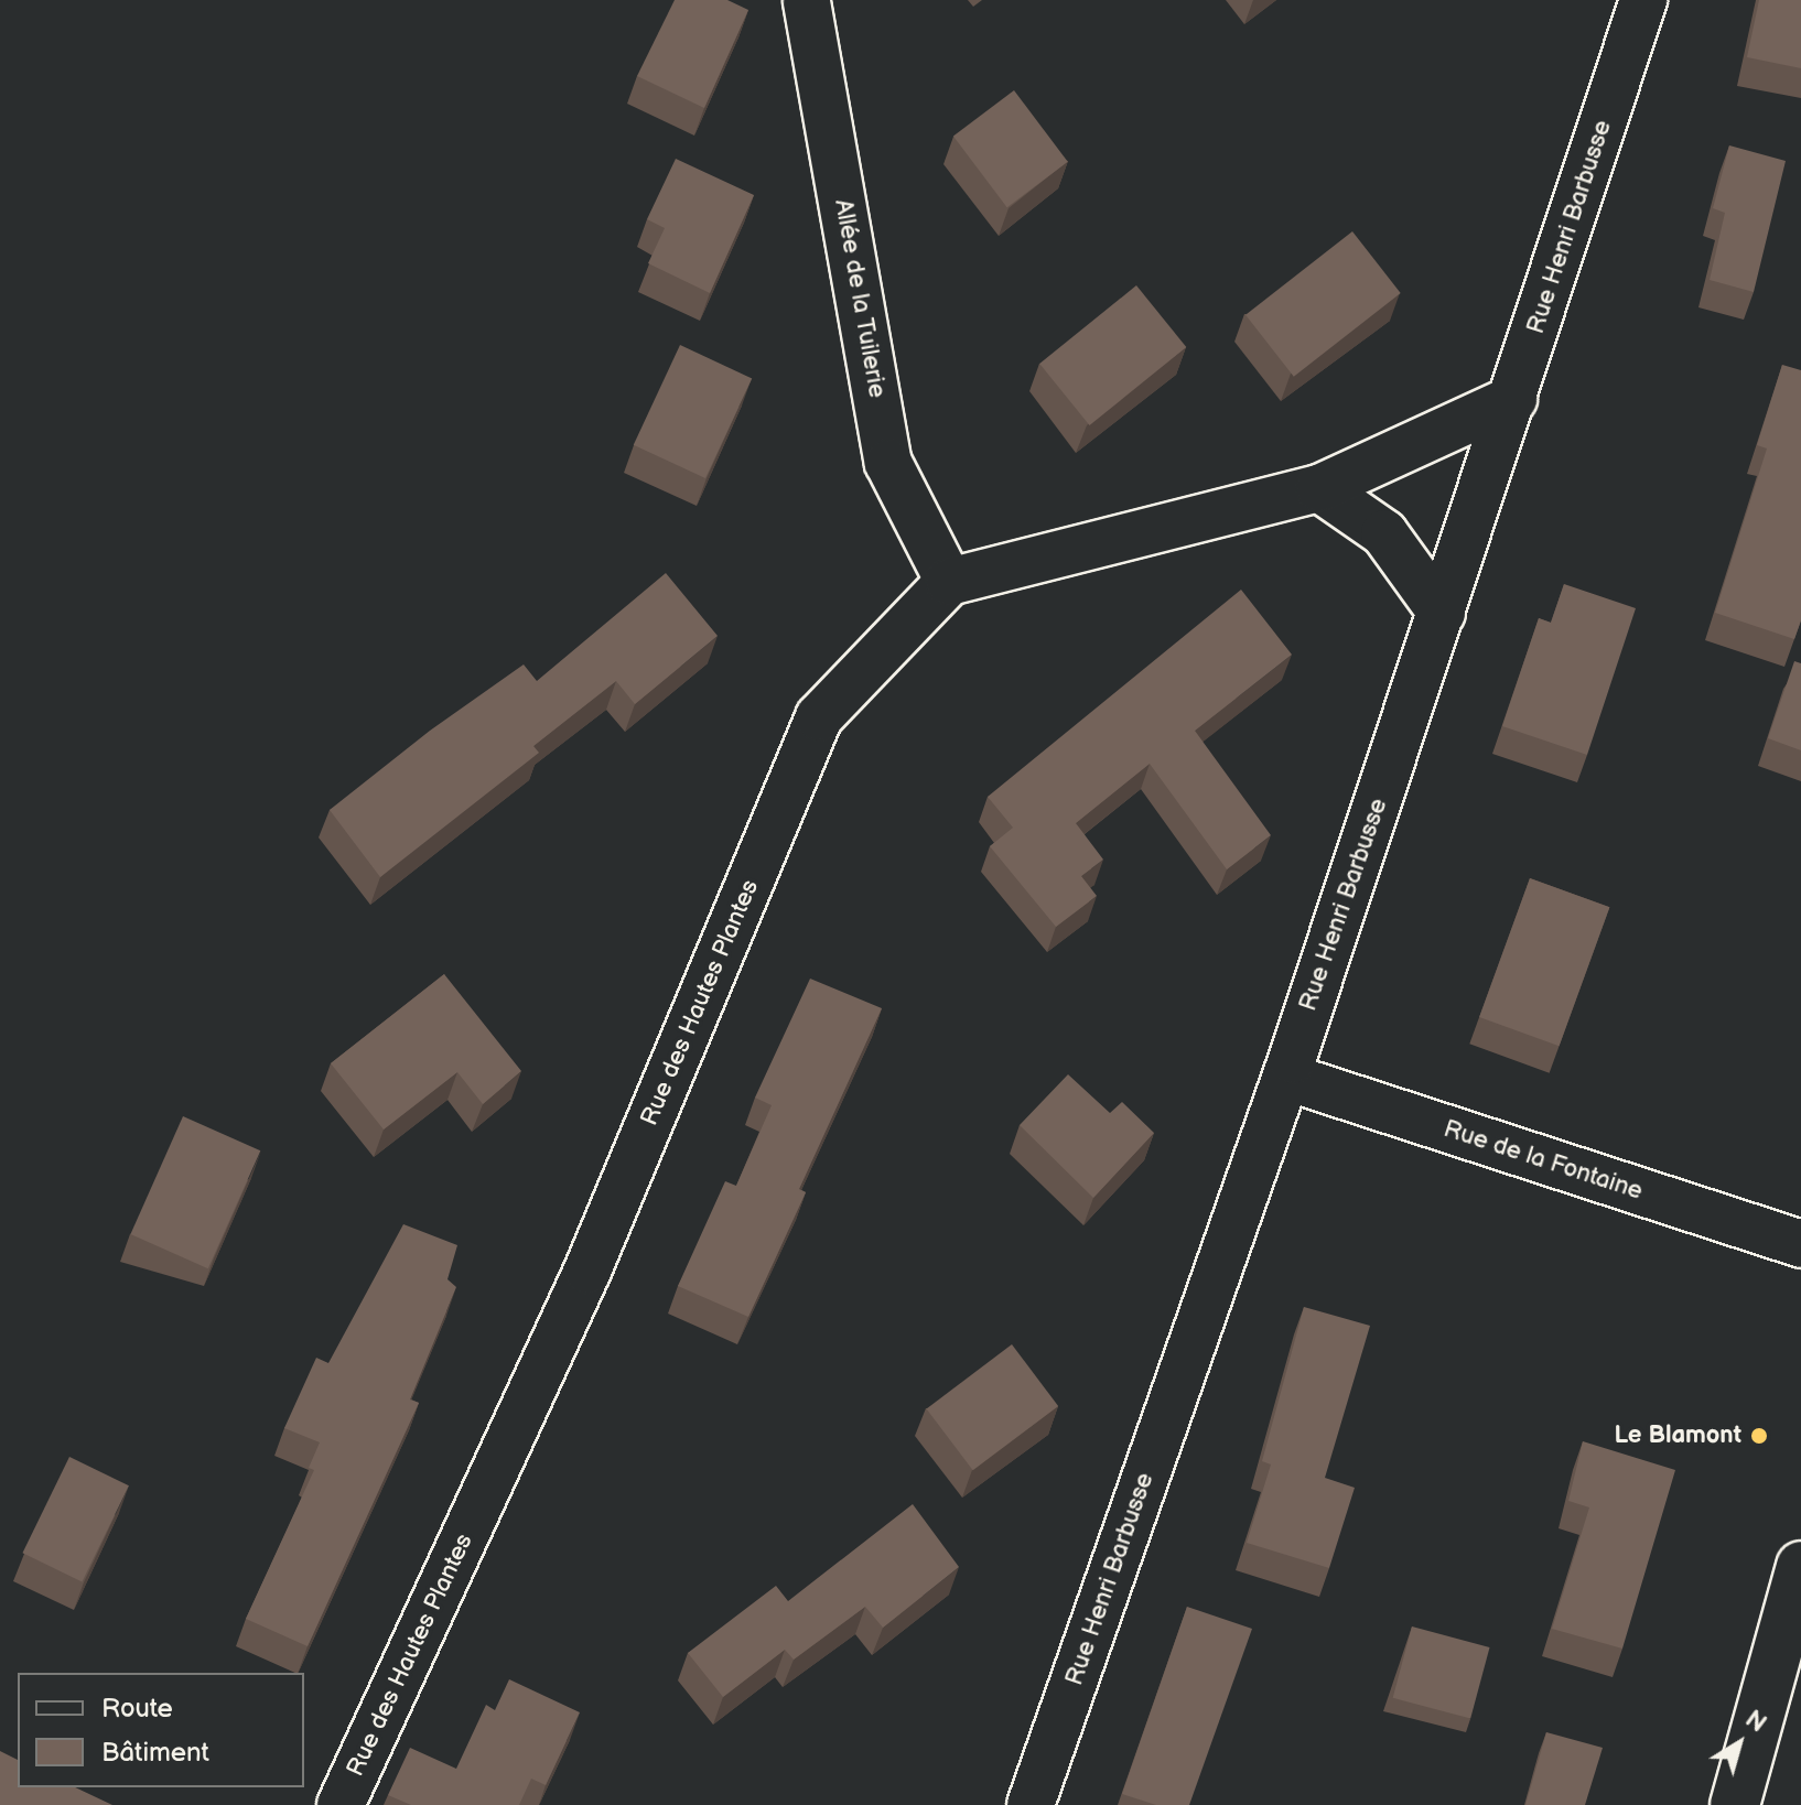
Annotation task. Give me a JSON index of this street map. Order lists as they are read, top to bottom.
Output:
{
  "streets": {
    "street": [
      "Rue Henri Barbusse",
      "Allée de la Tuilerie",
      "Rue des Hautes Plantes",
      "Rue de la Fontaine"
    ]
  },
  "crossings": [
    ["Rue Henri Barbusse", "Rue de la Fontaine"],
    ["Allée de la Tuilerie", "Rue des Hautes Plantes"]
  ],
  "places": ["Le Blamont"],
  "legend": ["Route", "Bâtiment"],
  "north": "top right"
}
